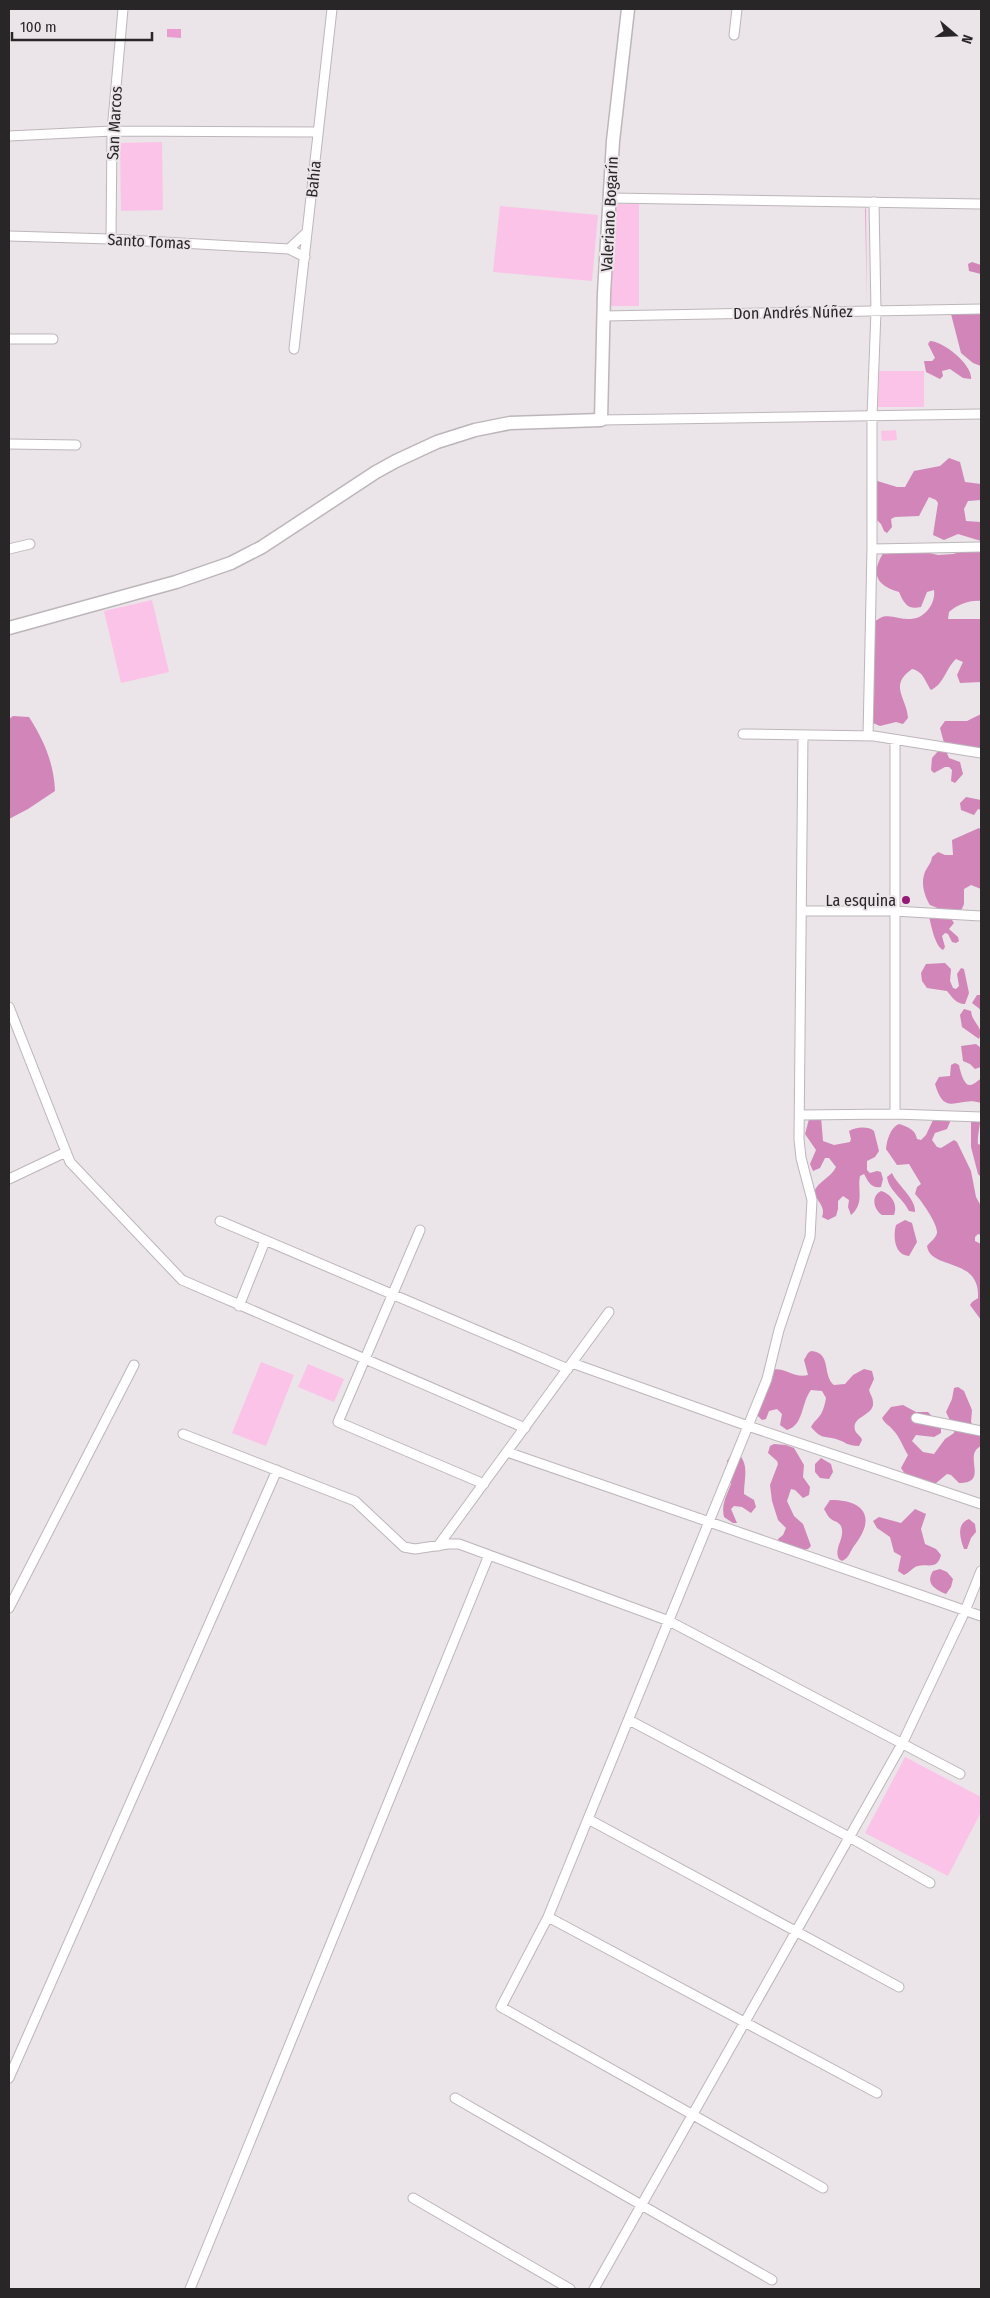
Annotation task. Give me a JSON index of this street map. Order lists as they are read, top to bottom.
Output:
{
  "streets": {
    "street": [
      "San Marcos",
      "Bahía",
      "Valeriano Bogarín",
      "Santo Tomas",
      "Don Andrés Núñez"
    ]
  },
  "crossings": [
    ["San Marcos", "Santo Tomas"],
    ["Bahía", "Santo Tomas"],
    ["Valeriano Bogarín", "Don Andrés Núñez"]
  ],
  "places": ["La esquina"],
  "scale_bar": "100 m",
  "north": "right"
}
